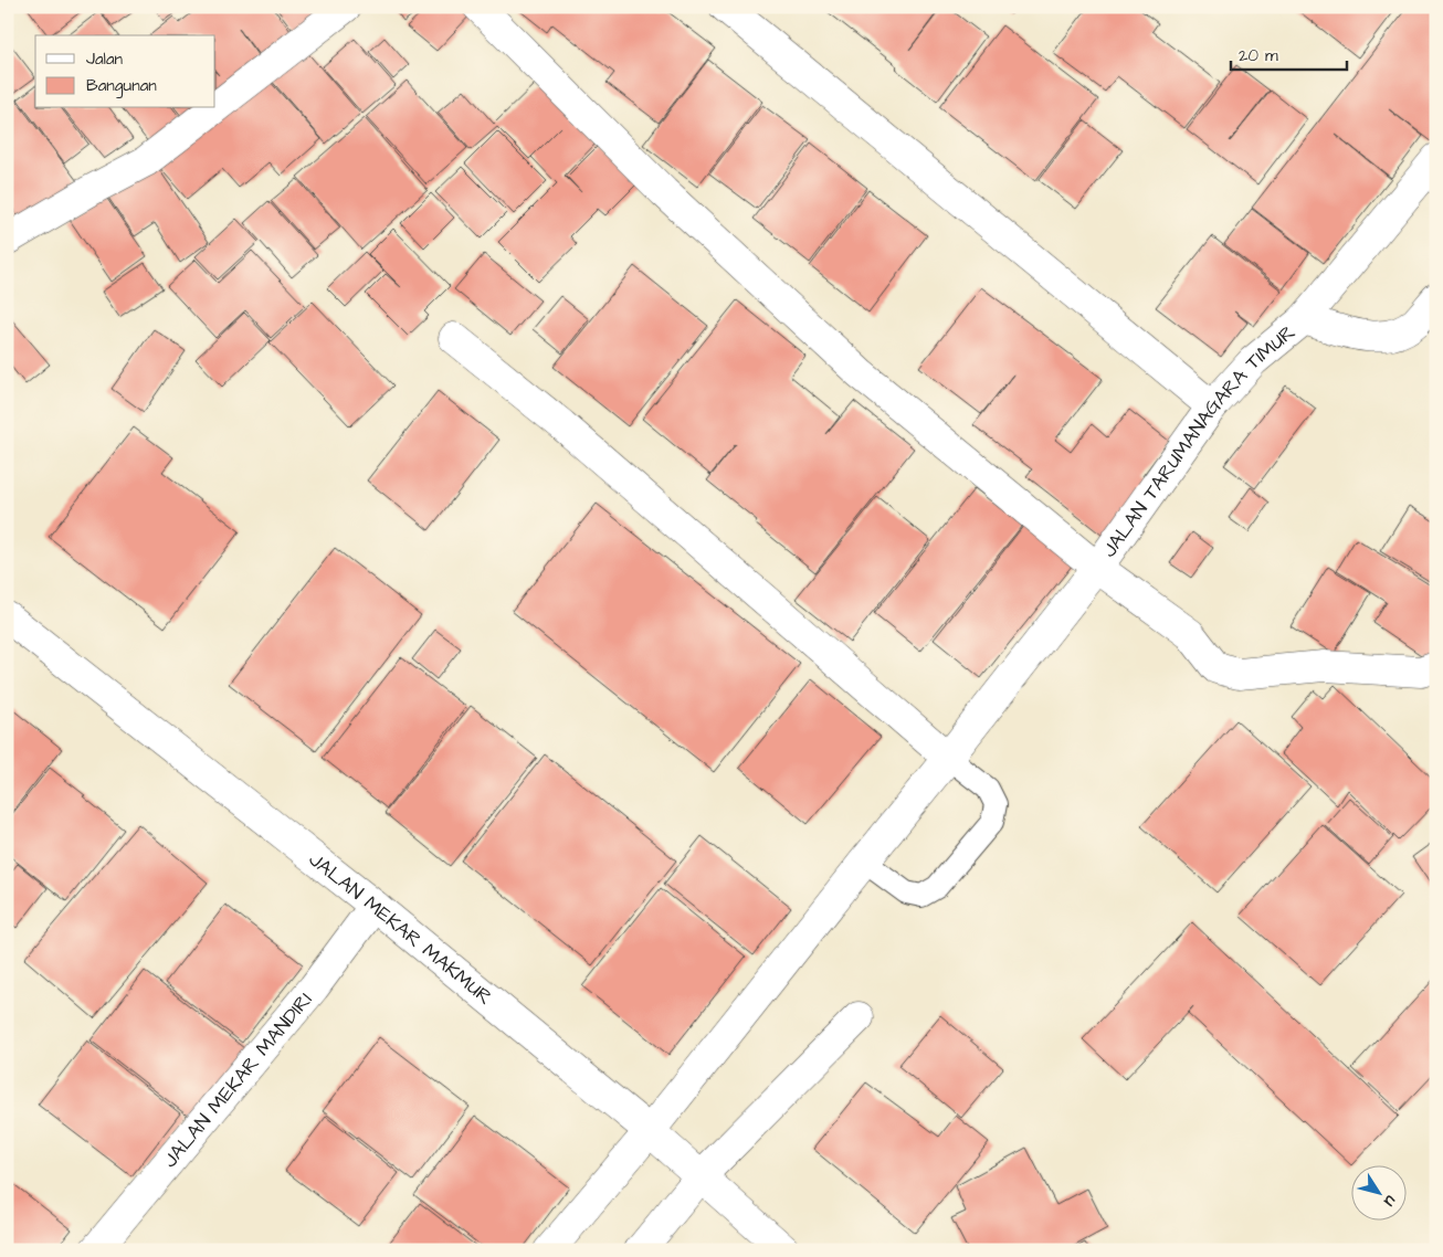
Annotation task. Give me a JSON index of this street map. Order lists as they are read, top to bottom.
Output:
{
  "streets": {
    "street": ["JALAN TARUMANAGARA TIMUR", "JALAN MEKAR MAKMUR", "JALAN MEKAR MANDIRI"]
  },
  "crossings": [
    ["JALAN TARUMANAGARA TIMUR", "JALAN MEKAR MAKMUR"],
    ["JALAN MEKAR MAKMUR", "JALAN MEKAR MANDIRI"]
  ],
  "legend": ["Jalan", "Bangunan"],
  "scale_bar": "20 m",
  "north": "bottom right"
}
